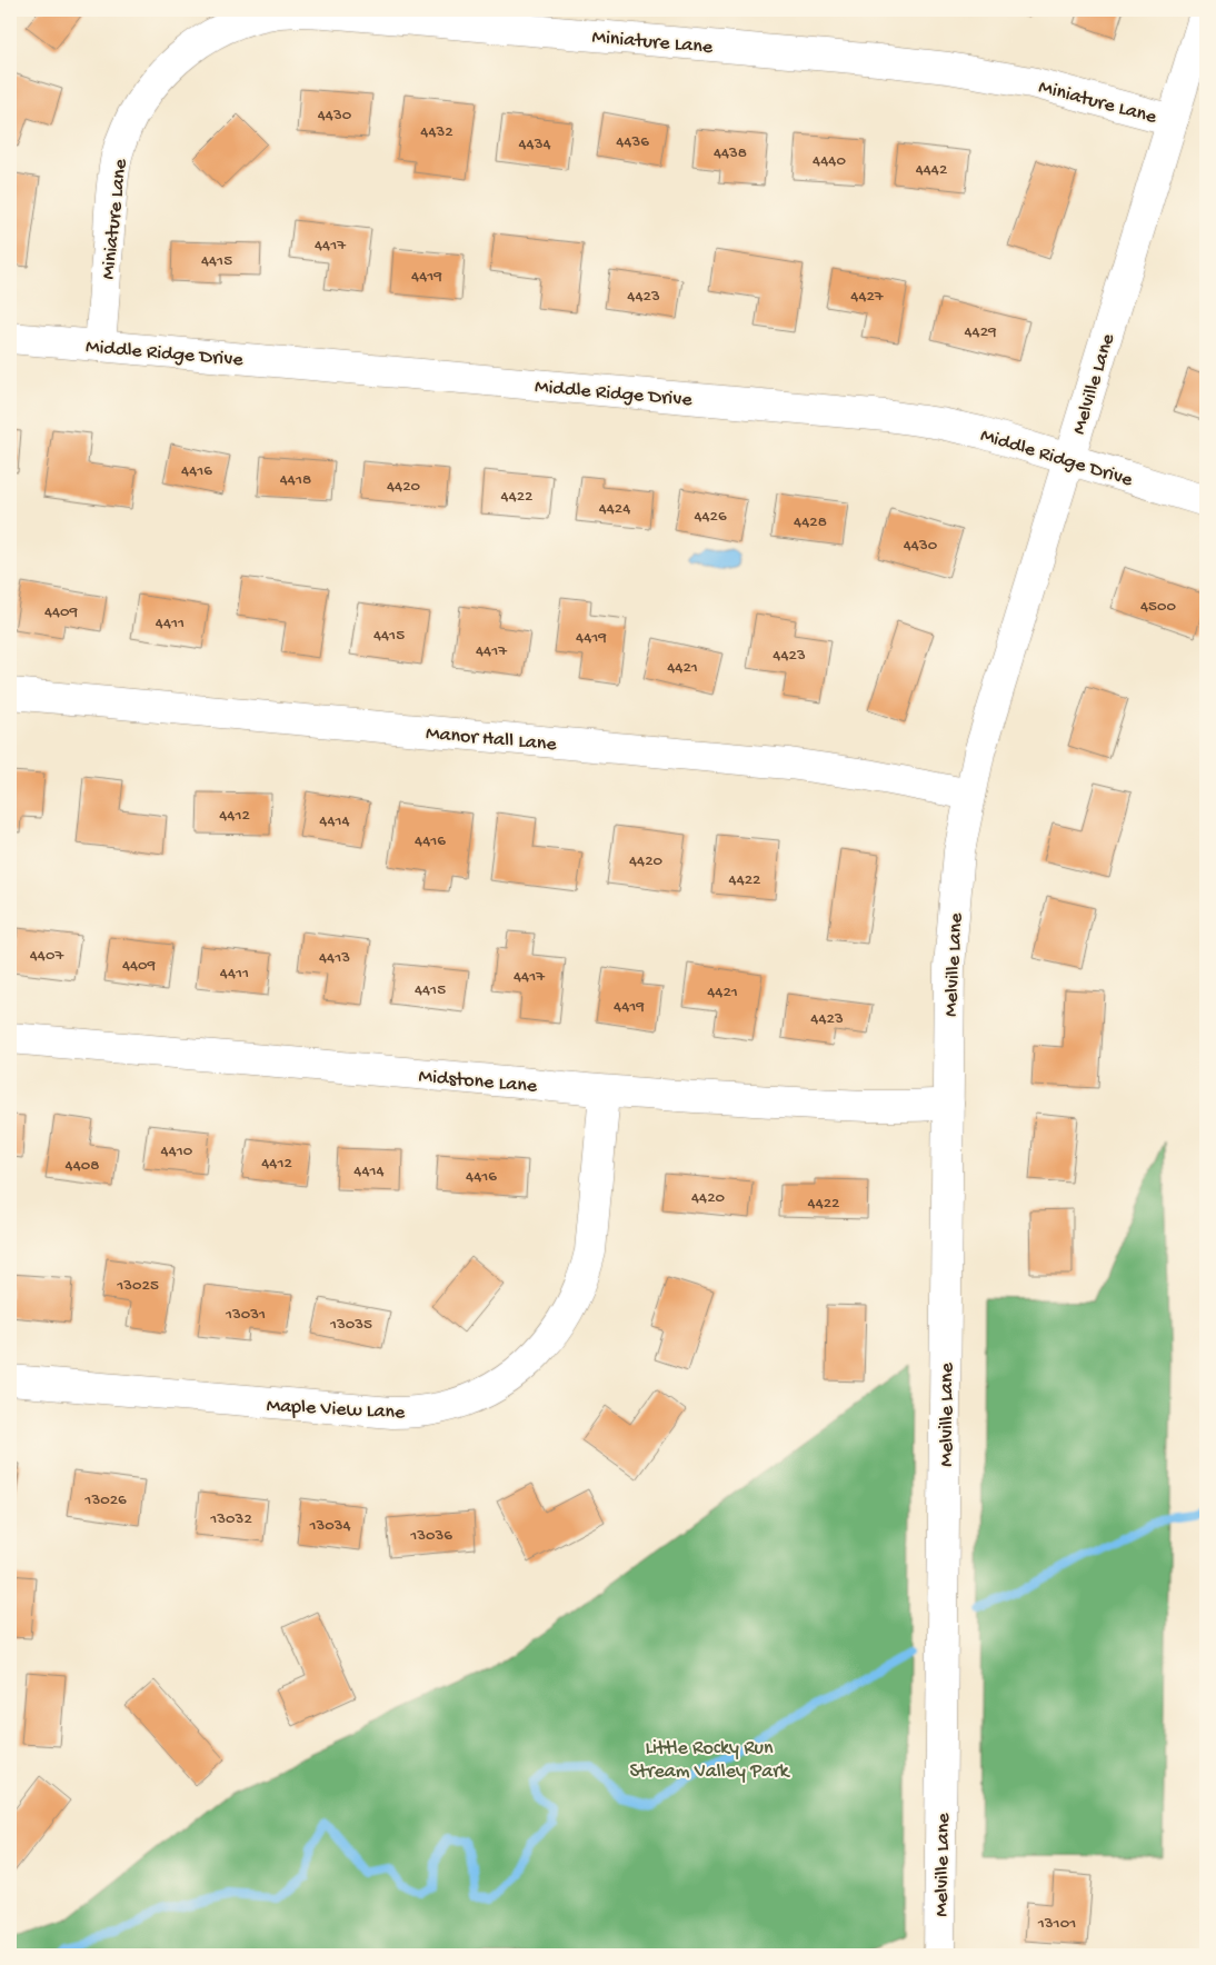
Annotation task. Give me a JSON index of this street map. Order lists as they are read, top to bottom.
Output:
{
  "streets": {
    "street": [
      "Miniature Lane",
      "Middle Ridge Drive",
      "Melville Lane",
      "Manor Hall Lane",
      "Midstone Lane",
      "Maple View Lane"
    ]
  },
  "crossings": [
    ["Miniature Lane", "Middle Ridge Drive"],
    ["Miniature Lane", "Melville Lane"],
    ["Middle Ridge Drive", "Melville Lane"],
    ["Melville Lane", "Manor Hall Lane"],
    ["Melville Lane", "Midstone Lane"],
    ["Midstone Lane", "Maple View Lane"]
  ],
  "parks": ["Little Rocky Run Stream Valley Park"],
  "house_numbers": [
    "4430",
    "4432",
    "4436",
    "4434",
    "4438",
    "4440",
    "4442",
    "4417",
    "4415",
    "4419",
    "4423",
    "4427",
    "4429",
    "4416",
    "4418",
    "4420",
    "4422",
    "4424",
    "4426",
    "4428",
    "4430",
    "4500",
    "4409",
    "4411",
    "4415",
    "4419",
    "4417",
    "4423",
    "4421",
    "4412",
    "4414",
    "4416",
    "4420",
    "4422",
    "4407",
    "4413",
    "4409",
    "4411",
    "4417",
    "4415",
    "4421",
    "4419",
    "4423",
    "4410",
    "4412",
    "4408",
    "4414",
    "4416",
    "4420",
    "4422",
    "13025",
    "13031",
    "13035",
    "13026",
    "13032",
    "13034",
    "13036",
    "13101"
  ]
}
